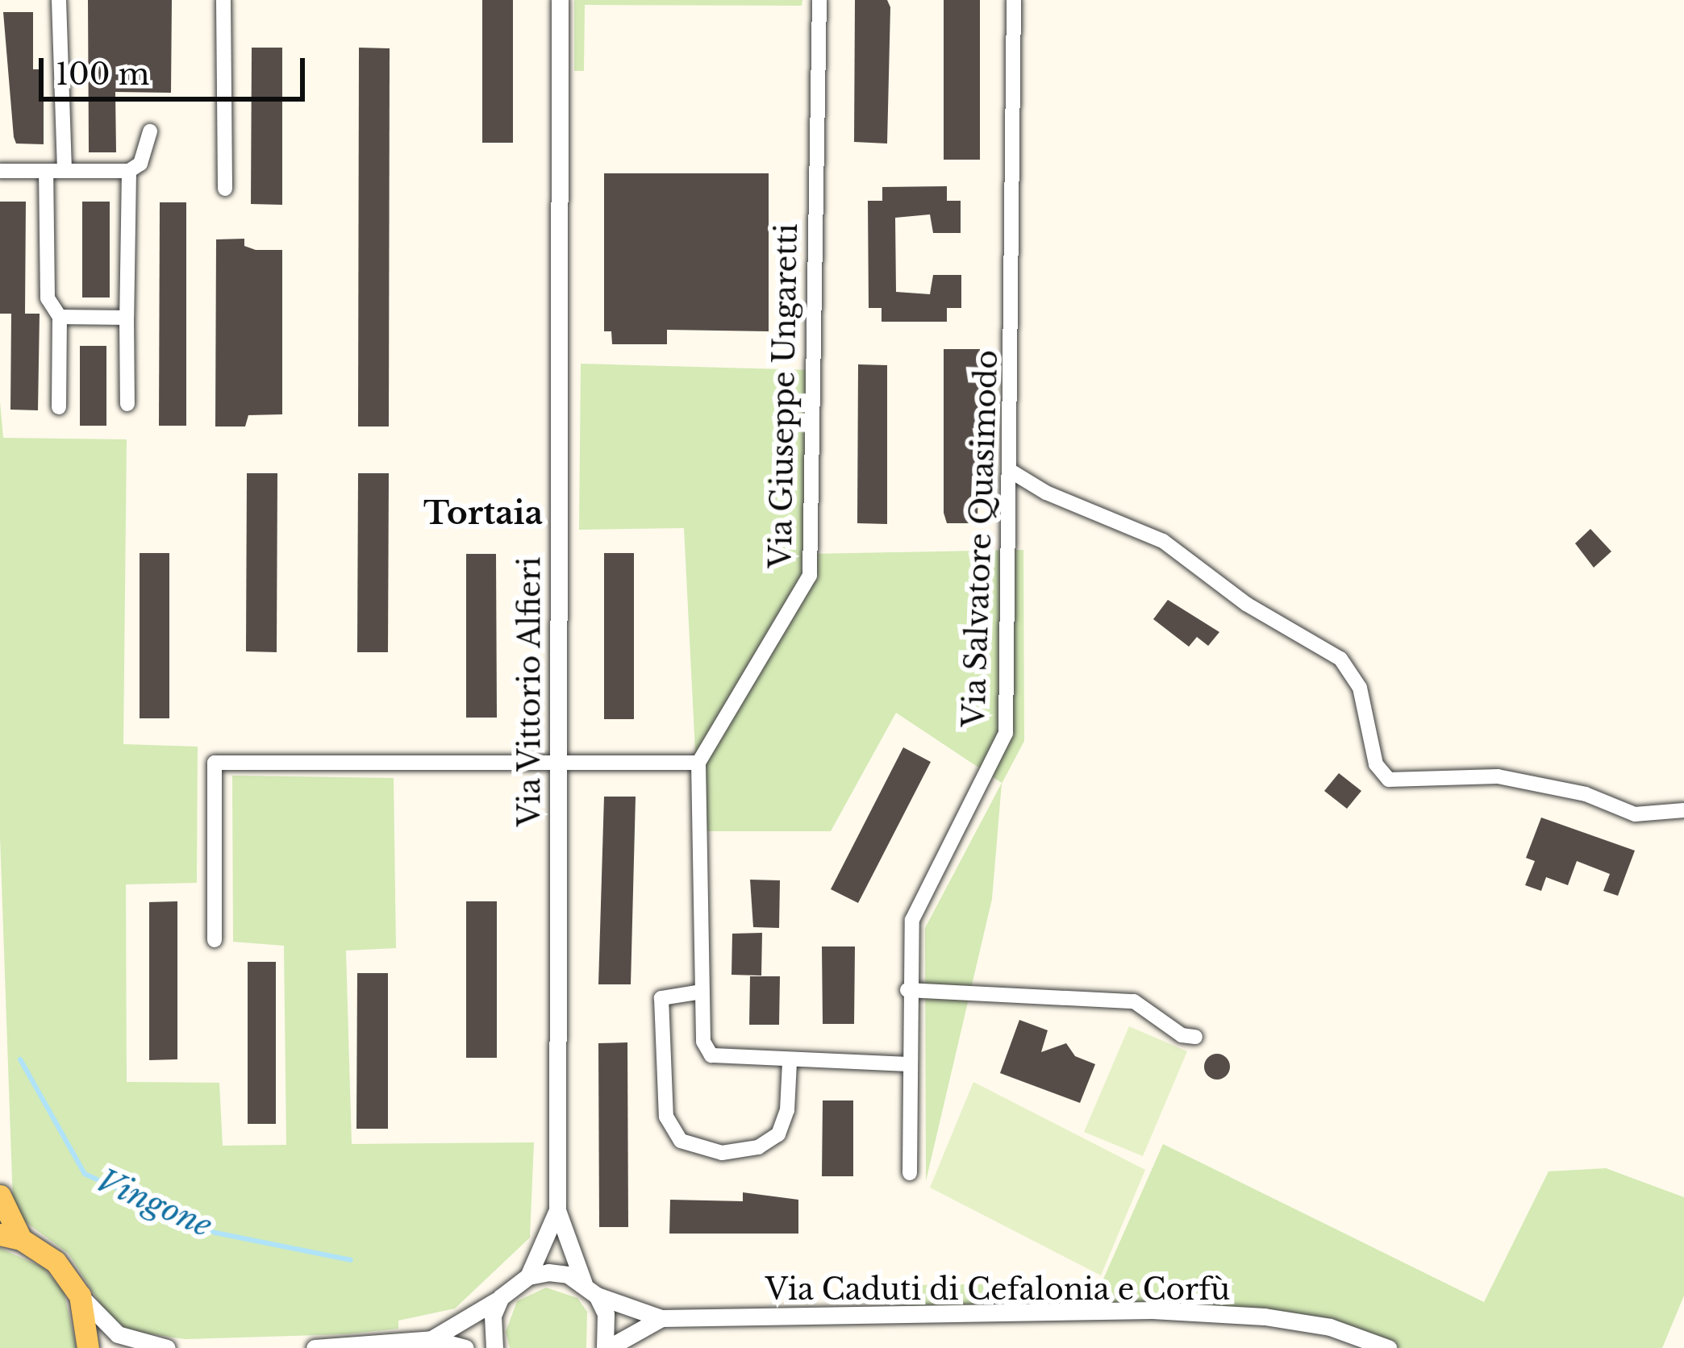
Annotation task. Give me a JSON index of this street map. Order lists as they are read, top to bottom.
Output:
{
  "streets": {
    "street": [
      "Via Giuseppe Ungaretti",
      "Via Salvatore Quasimodo",
      "Via Vittorio Alfieri",
      "Via Caduti di Cefalonia e Corfù"
    ]
  },
  "crossings": [
    ["Via Vittorio Alfieri", "Via Caduti di Cefalonia e Corfù"]
  ],
  "districts": ["Tortaia"],
  "water": ["Vingone"],
  "scale_bar": "100 m"
}
